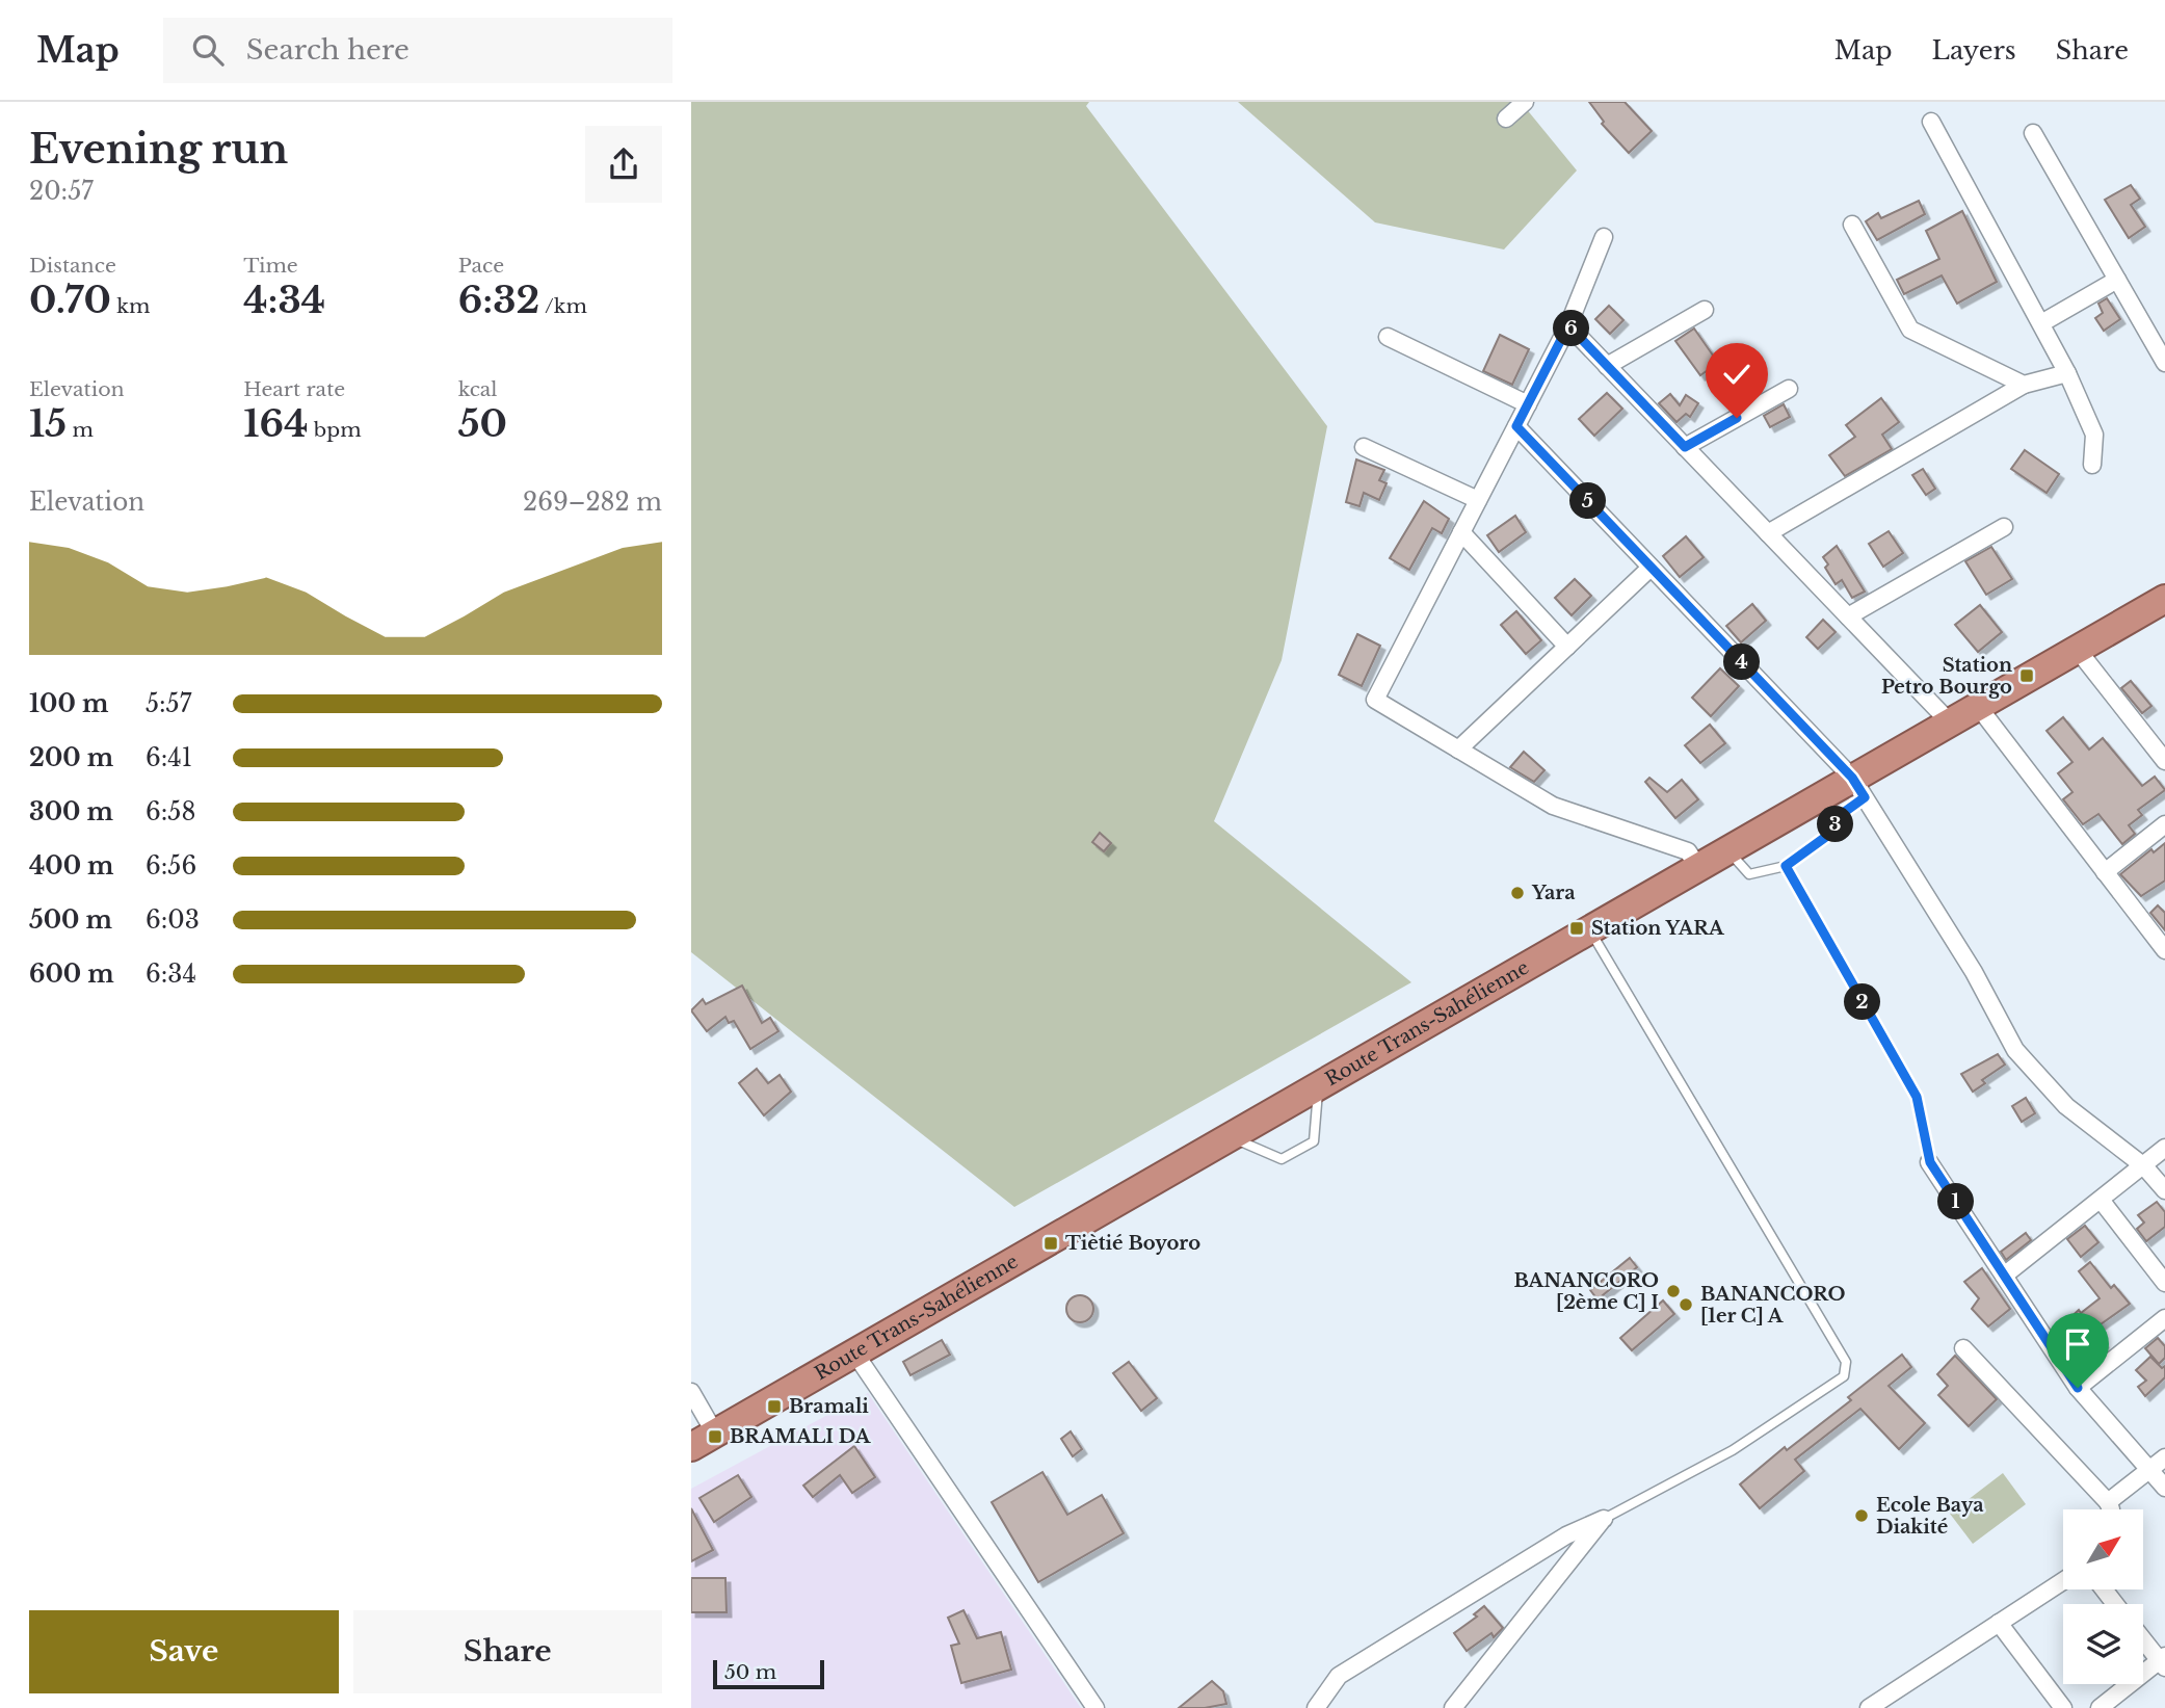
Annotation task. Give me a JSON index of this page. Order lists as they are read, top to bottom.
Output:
{
  "streets": {
    "highway": ["Route Trans-Sahélienne"]
  },
  "places": {
    "transit": [
      "Station Petro Bourgo",
      "Station YARA",
      "Tiètié Boyoro",
      "Bramali",
      "BRAMALI DA"
    ],
    "other": [
      "Yara",
      "BANANCORO [2ème C] I",
      "BANANCORO [1er C] A",
      "Ecole Baya Diakité"
    ]
  },
  "scale_bar": "50 m",
  "north": "top right",
  "page": {
    "header": "Map",
    "search": "Search here",
    "nav": ["Map", "Layers", "Share"],
    "heading": ["Evening run", "20:57"],
    "stats": [
      ["Distance", "0.70 km"],
      ["Time", "4:34"],
      ["Pace", "6:32 /km"],
      ["Elevation", "15 m"],
      ["Heart rate", "164 bpm"],
      ["kcal", "50"]
    ],
    "pins": [
      "6",
      "5",
      "4",
      "3",
      "2",
      "1"
    ],
    "chart": ["Elevation", "269–282 m"],
    "list": [
      {
        "name": "100 m",
        "note": "5:57"
      },
      {
        "name": "200 m",
        "note": "6:41"
      },
      {
        "name": "300 m",
        "note": "6:58"
      },
      {
        "name": "400 m",
        "note": "6:56"
      },
      {
        "name": "500 m",
        "note": "6:03"
      },
      {
        "name": "600 m",
        "note": "6:34"
      }
    ],
    "buttons": ["Save", "Share"],
    "scale": "50 m"
  }
}
